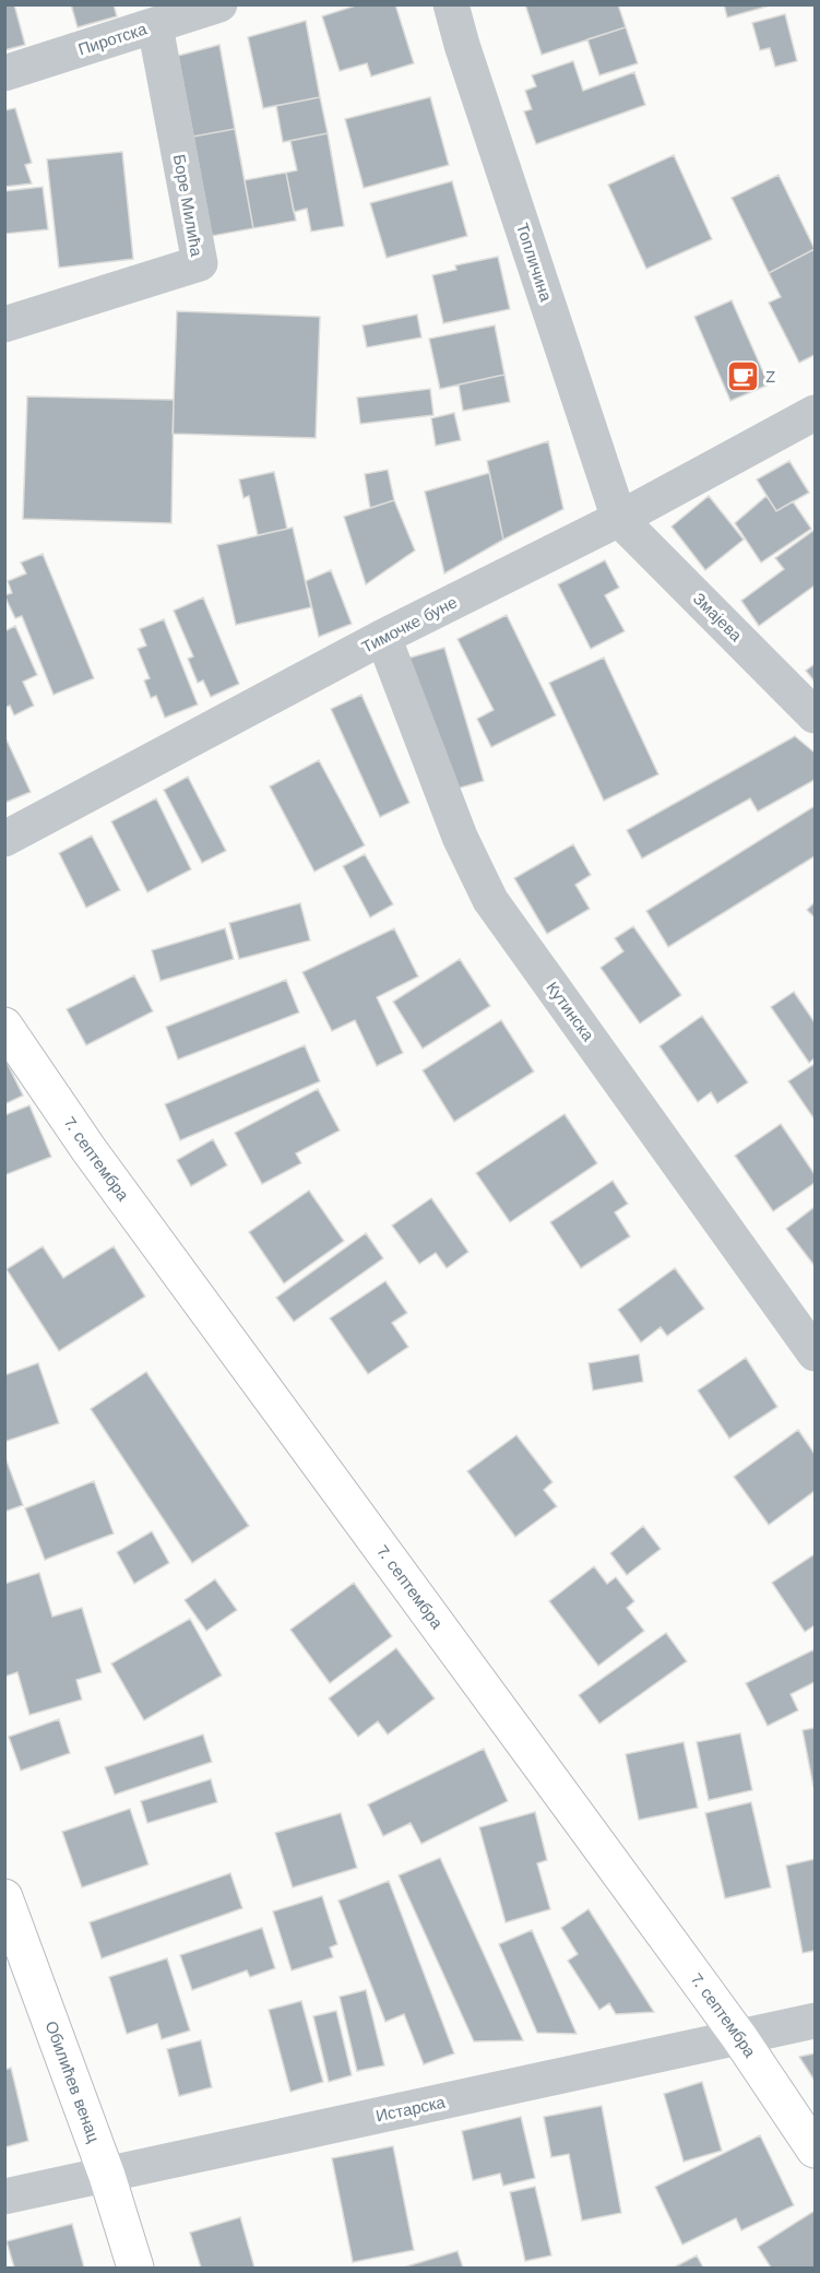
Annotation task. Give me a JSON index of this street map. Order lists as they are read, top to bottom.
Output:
{
  "streets": {
    "main road": ["7. септембра", "Обилићев венац"],
    "street": [
      "Пиротска",
      "Боре Милића",
      "Топличина",
      "Змајева",
      "Тимочке буне",
      "Кутинска",
      "Истарска"
    ]
  },
  "crossings": [
    ["Пиротска", "Боре Милића"],
    ["Топличина", "Змајева"],
    ["Топличина", "Тимочке буне"],
    ["Змајева", "Тимочке буне"],
    ["Тимочке буне", "Кутинска"],
    ["7. септембра", "Истарска"],
    ["Обилићев венац", "Истарска"]
  ],
  "places": {
    "cafe": ["Z"]
  }
}
